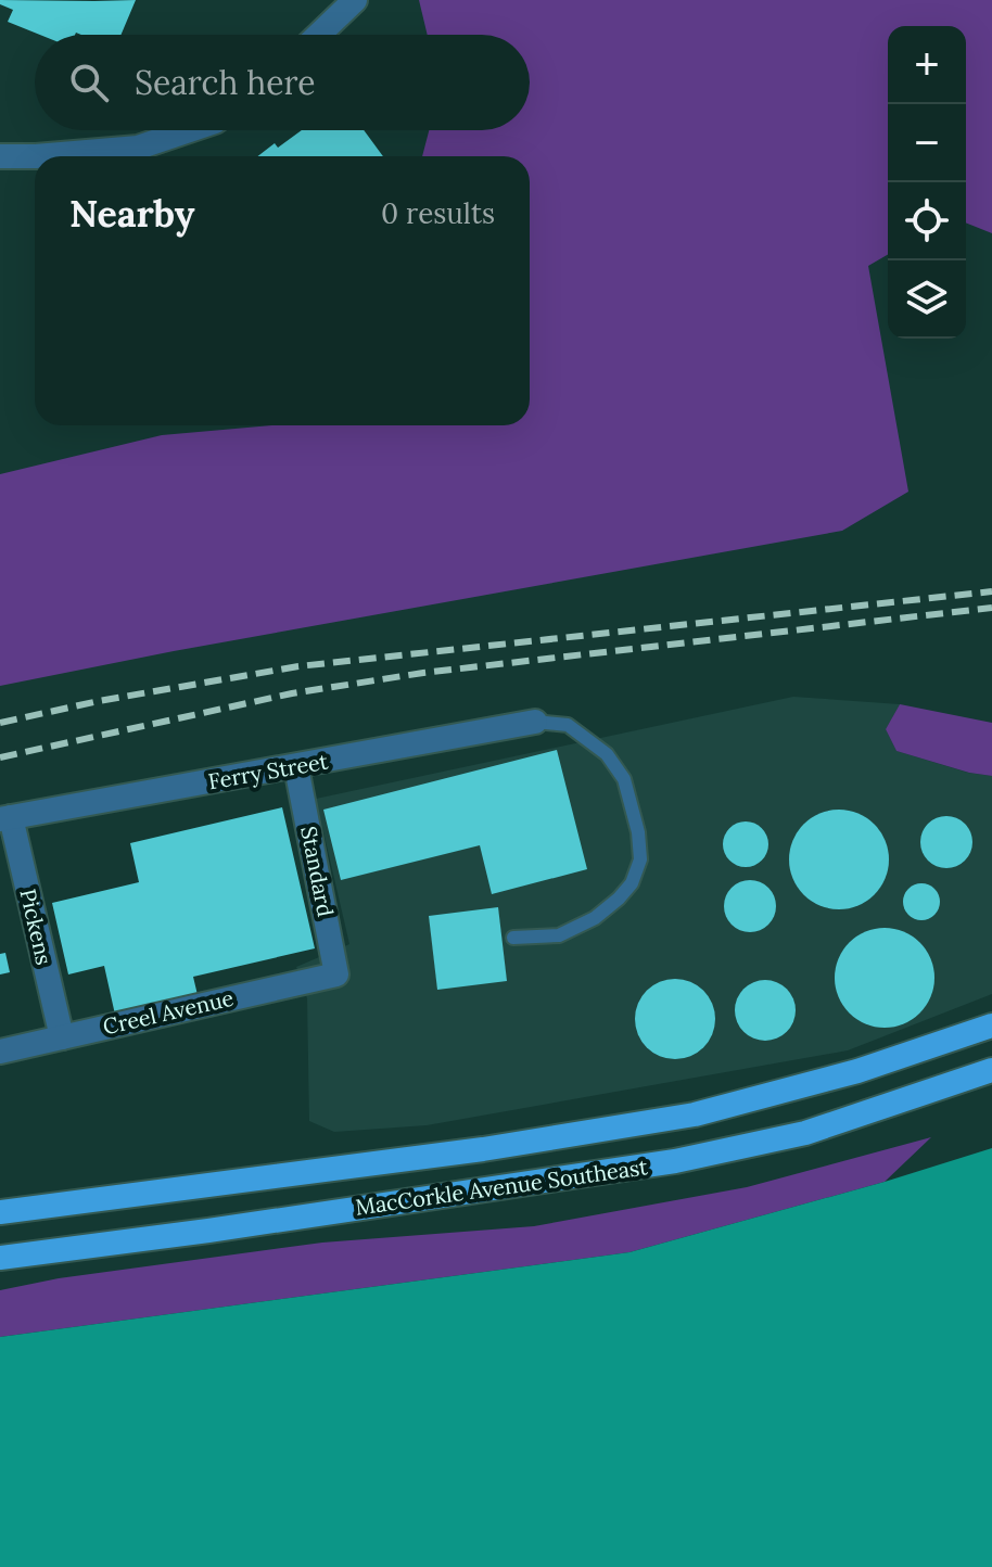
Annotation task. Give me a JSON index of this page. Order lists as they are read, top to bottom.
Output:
{
  "streets": {
    "main road": ["MacCorkle Avenue Southeast"],
    "street": [
      "Ferry Street",
      "Standard",
      "Pickens",
      "Creel Avenue"
    ]
  },
  "crossings": [
    ["Ferry Street", "Standard"],
    ["Ferry Street", "Pickens"],
    ["Standard", "Creel Avenue"],
    ["Pickens", "Creel Avenue"]
  ],
  "page": {
    "map_buttons": ["+", "−"],
    "search": "Search here",
    "heading": ["Nearby", "0 results"]
  }
}
